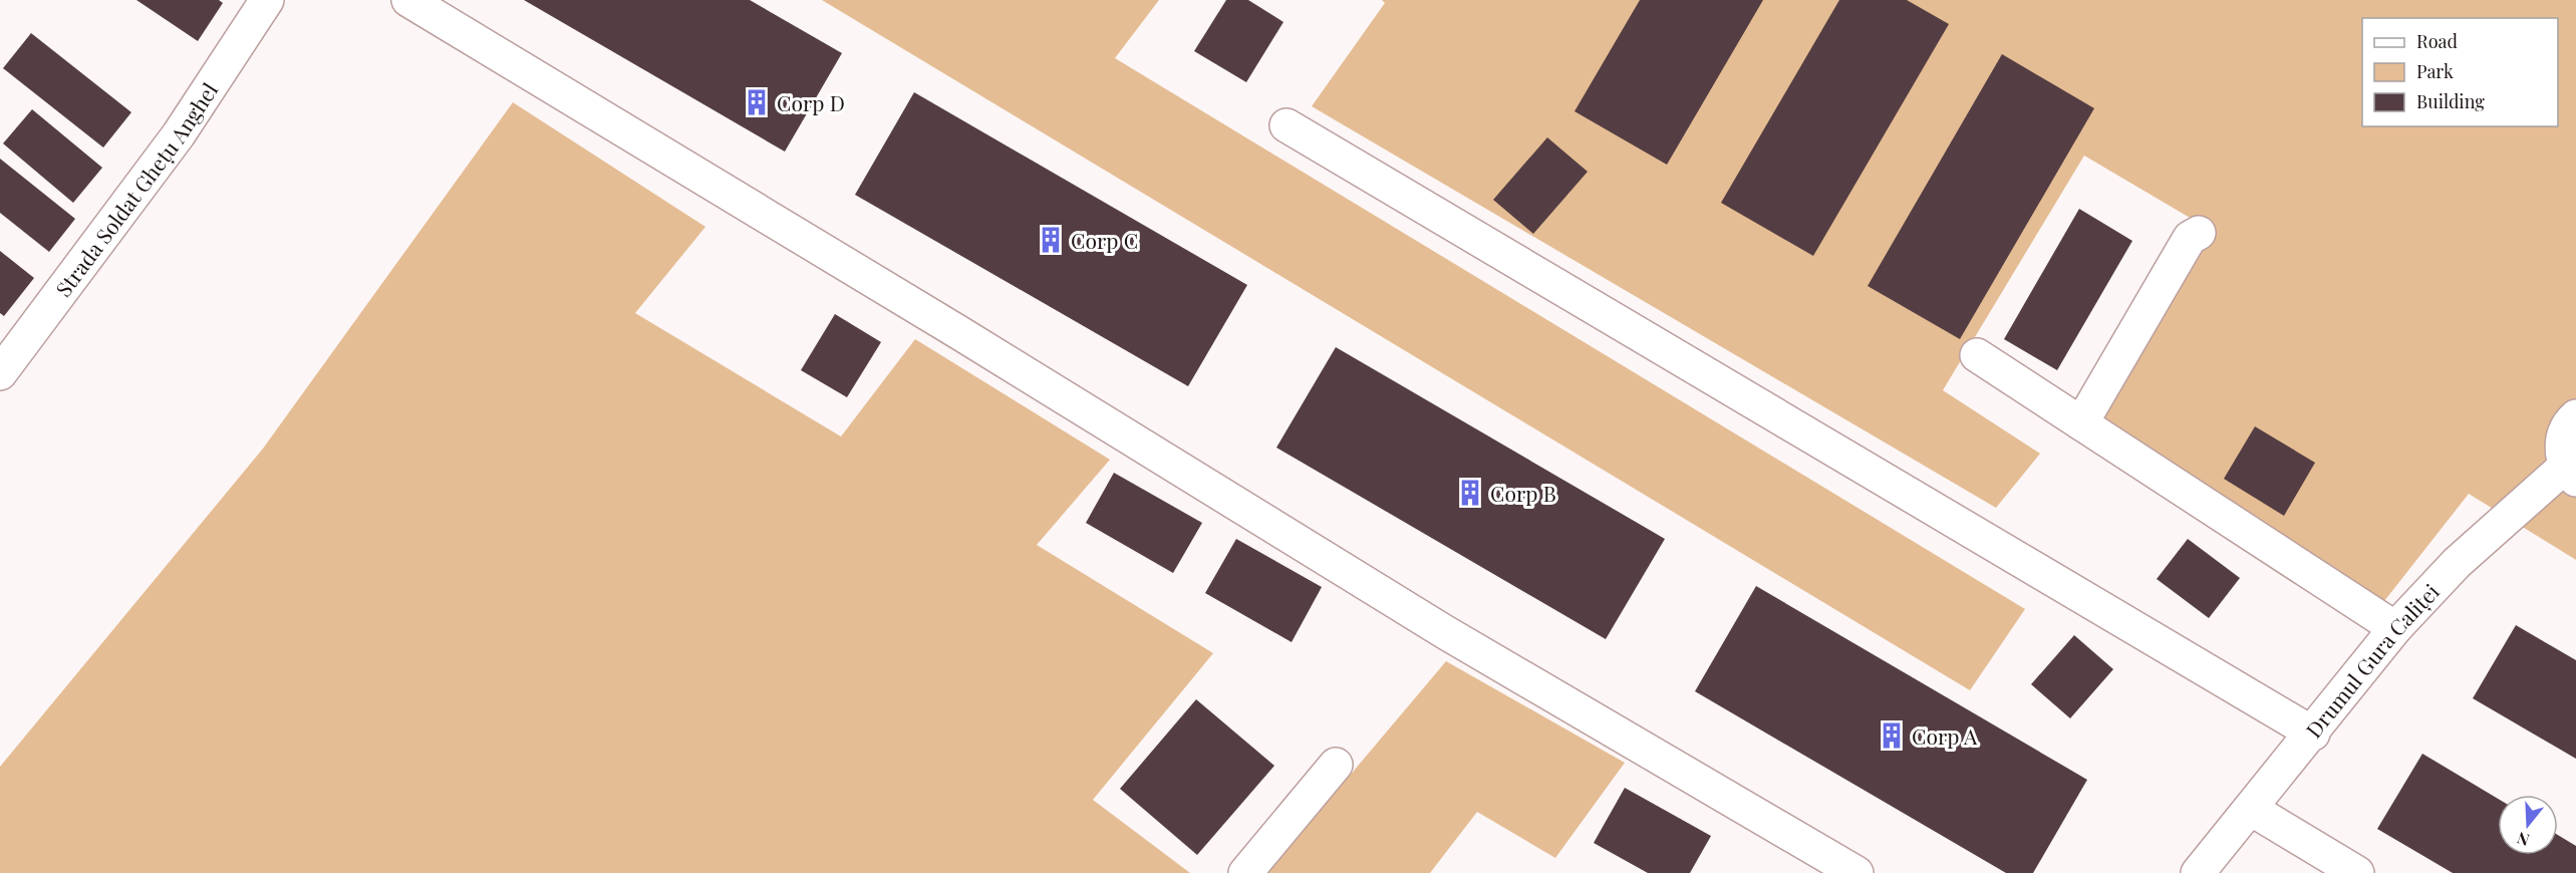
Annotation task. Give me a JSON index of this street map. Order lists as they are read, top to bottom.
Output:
{
  "streets": {
    "street": ["Strada Soldat Ghețu Anghel", "Drumul Gura Caliței"]
  },
  "places": {
    "building": [
      "Corp D",
      "Corp C",
      "Corp B",
      "Corp A"
    ]
  },
  "legend": ["Road", "Park", "Building"],
  "north": "bottom"
}
